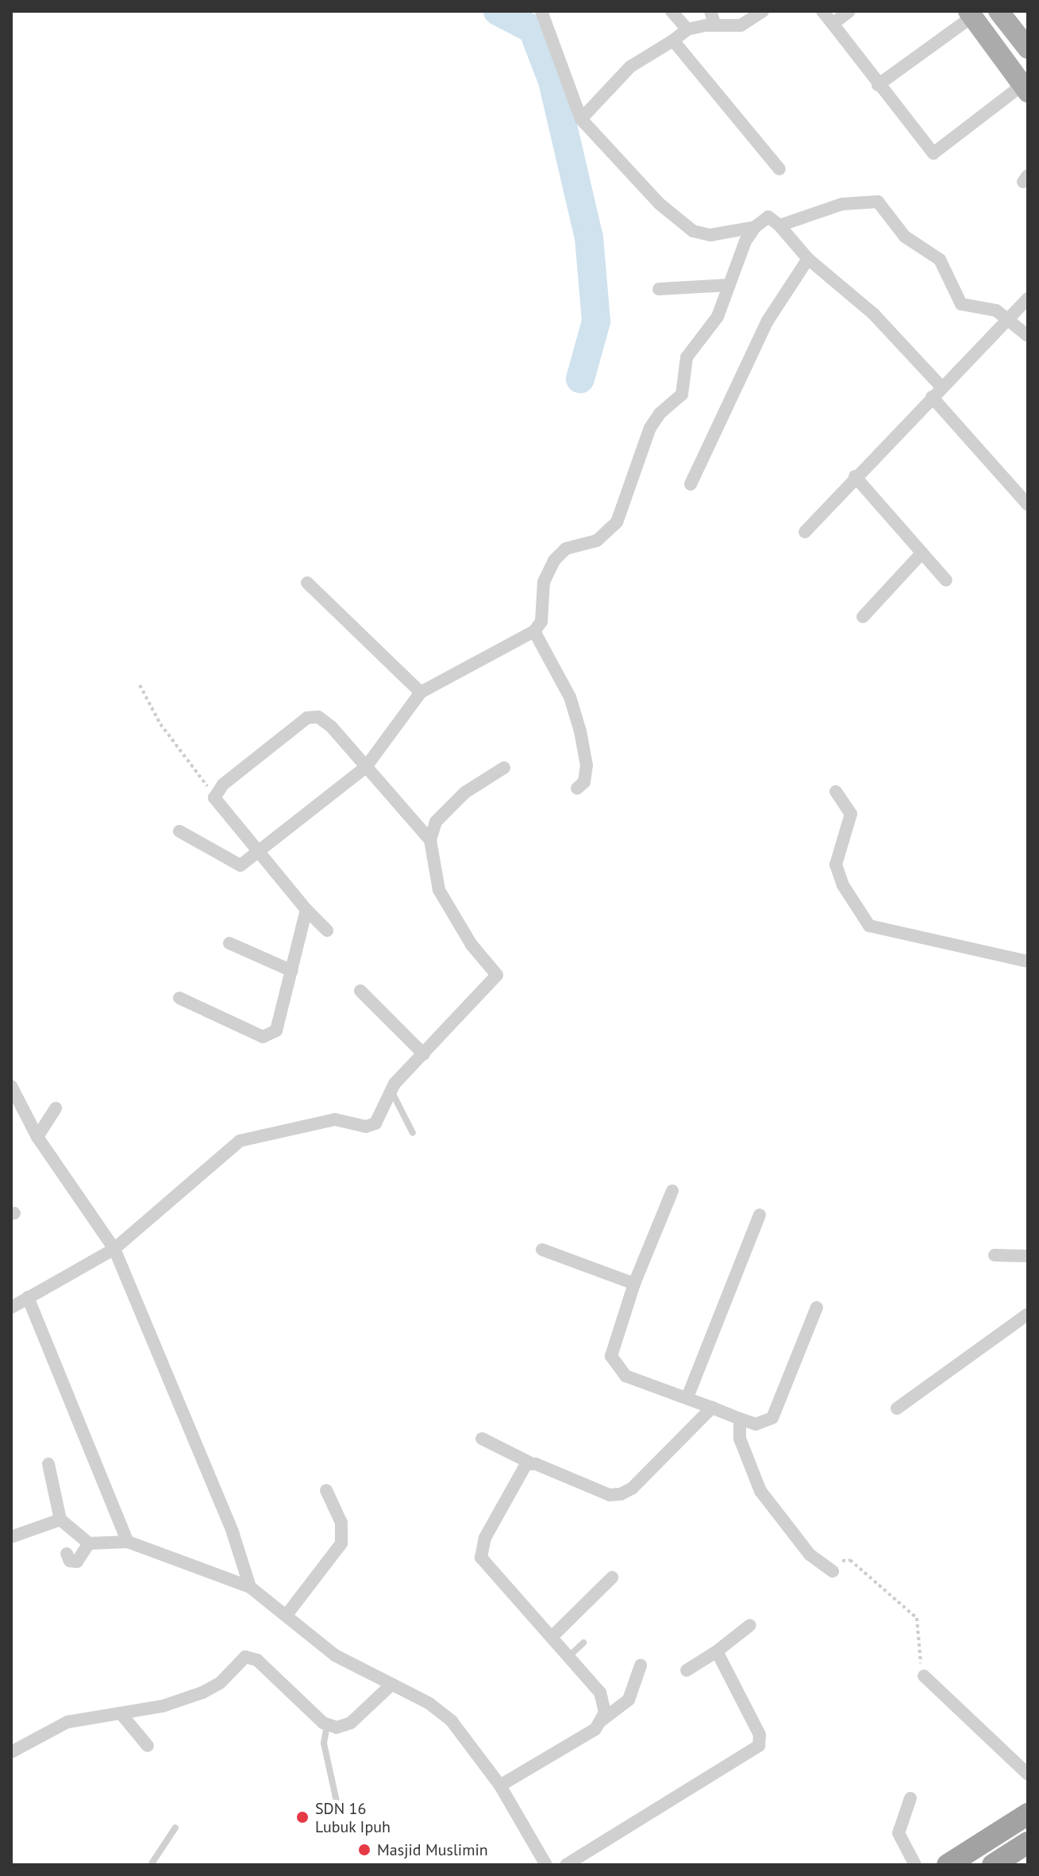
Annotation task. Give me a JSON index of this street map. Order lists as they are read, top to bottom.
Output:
{
  "places": ["SDN 16 Lubuk Ipuh", "Masjid Muslimin"]
}
